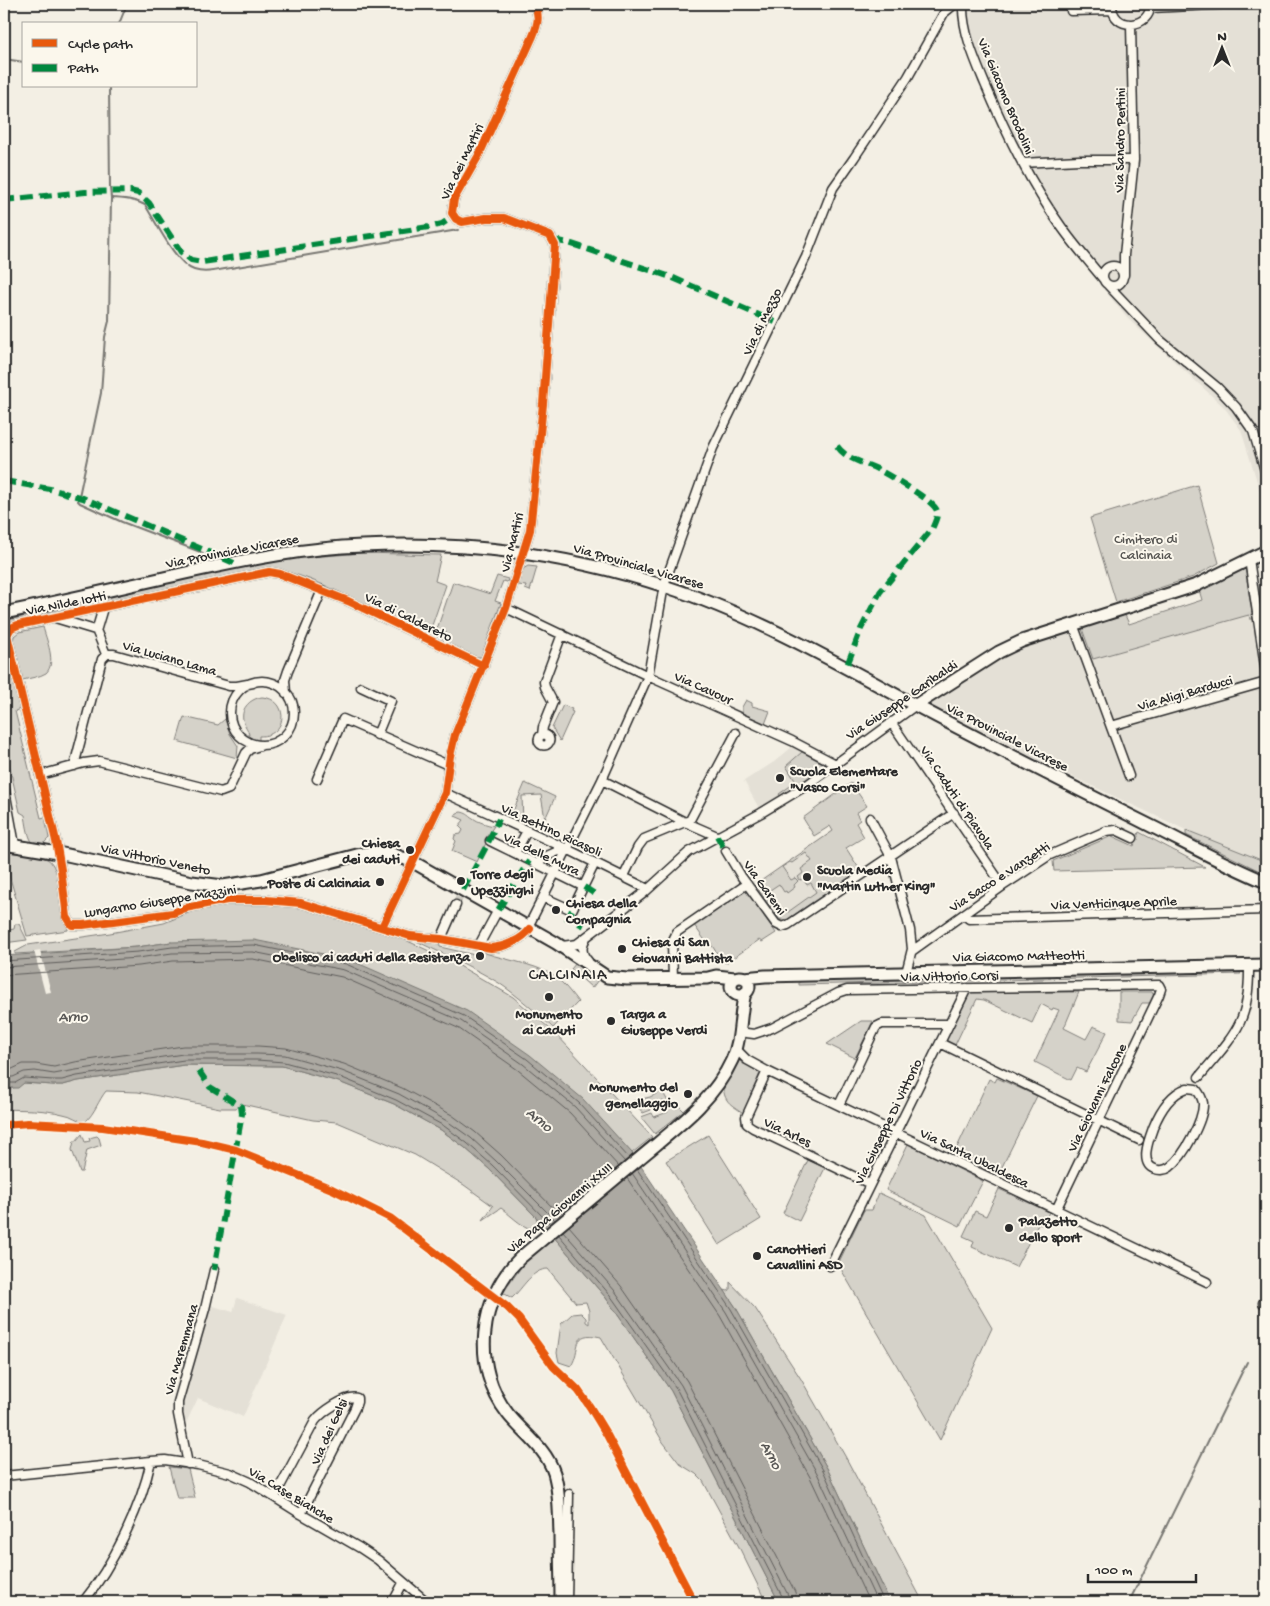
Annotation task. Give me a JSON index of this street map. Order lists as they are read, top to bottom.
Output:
{
  "streets": {
    "main road": [
      "Via Provinciale Vicarese",
      "Via Giuseppe Garibaldi",
      "Via Vittorio Veneto",
      "Via Giacomo Matteotti",
      "Via Papa Giovanni XXIII"
    ],
    "street": [
      "Via Giacomo Brodolini",
      "Via Sandro Pertini",
      "Via dei Martiri",
      "Via di Mezzo",
      "Via Martiri",
      "Via Nilde Iotti",
      "Via di Caldereto",
      "Via Luciano Lama",
      "Via Cavour",
      "Via Aligi Barducci",
      "Via Caduti di Piavola",
      "Via Bettino Ricasoli",
      "Via delle Mura",
      "Via Sacco e Vanzetti",
      "Via Garemi",
      "Lungarno Giuseppe Mazzini",
      "Via Venticinque Aprile",
      "Via Vittorio Corsi",
      "Via Giovanni Falcone",
      "Via Giuseppe Di Vittorio",
      "Via Arles",
      "Via Santa Ubaldesca",
      "Via Maremmana",
      "Via dei Gelsi",
      "Via Case Bianche"
    ]
  },
  "crossings": [
    ["Via Giacomo Brodolini", "Via Sandro Pertini"],
    ["Via dei Martiri", "Via Martiri"],
    ["Via di Mezzo", "Via Provinciale Vicarese"],
    ["Via di Mezzo", "Via Cavour"],
    ["Via di Mezzo", "Via Bettino Ricasoli"],
    ["Via di Mezzo", "Via delle Mura"],
    ["Via di Mezzo", "Via Vittorio Veneto"],
    ["Via di Mezzo", "Lungarno Giuseppe Mazzini"],
    ["Via Martiri", "Via Provinciale Vicarese"],
    ["Via Martiri", "Via di Caldereto"],
    ["Via Martiri", "Via Cavour"],
    ["Via Martiri", "Via Bettino Ricasoli"],
    ["Via Martiri", "Via Vittorio Veneto"],
    ["Via Martiri", "Lungarno Giuseppe Mazzini"],
    ["Via Provinciale Vicarese", "Via Giuseppe Garibaldi"],
    ["Via Nilde Iotti", "Via di Caldereto"],
    ["Via Nilde Iotti", "Via Vittorio Veneto"],
    ["Via Nilde Iotti", "Lungarno Giuseppe Mazzini"],
    ["Via Cavour", "Via Giuseppe Garibaldi"],
    ["Via Giuseppe Garibaldi", "Via Caduti di Piavola"],
    ["Via Giuseppe Garibaldi", "Via Bettino Ricasoli"],
    ["Via Giuseppe Garibaldi", "Via Vittorio Veneto"],
    ["Via Caduti di Piavola", "Via Sacco e Vanzetti"],
    ["Via Vittorio Veneto", "Lungarno Giuseppe Mazzini"],
    ["Via Sacco e Vanzetti", "Via Venticinque Aprile"],
    ["Via Giacomo Matteotti", "Via Papa Giovanni XXIII"],
    ["Via Vittorio Corsi", "Via Giovanni Falcone"],
    ["Via Vittorio Corsi", "Via Giuseppe Di Vittorio"],
    ["Via Vittorio Corsi", "Via Papa Giovanni XXIII"],
    ["Via Giovanni Falcone", "Via Santa Ubaldesca"],
    ["Via Giuseppe Di Vittorio", "Via Arles"],
    ["Via Giuseppe Di Vittorio", "Via Santa Ubaldesca"],
    ["Via Arles", "Via Santa Ubaldesca"],
    ["Via Santa Ubaldesca", "Via Papa Giovanni XXIII"],
    ["Via Maremmana", "Via Case Bianche"],
    ["Via dei Gelsi", "Via Case Bianche"]
  ],
  "districts": ["CALCINAIA"],
  "water": ["Arno"],
  "parks": ["Cimitero di Calcinaia"],
  "places": [
    "Scuola Elementare \"Vasco Corsi\"",
    "Chiesa dei caduti",
    "Scuola Media \"Martin Luther King\"",
    "Torre degli Upezzinghi",
    "Poste di Calcinaia",
    "Chiesa della Compagnia",
    "Chiesa di San Giovanni Battista",
    "Obelisco ai caduti della Resistenza",
    "Monumento ai Caduti",
    "Targa a Giuseppe Verdi",
    "Monumento del gemellaggio",
    "Palazetto dello sport",
    "Canottieri Cavallini ASD"
  ],
  "legend": ["Cycle path", "Path"],
  "scale_bar": "100 m",
  "north": "top"
}
